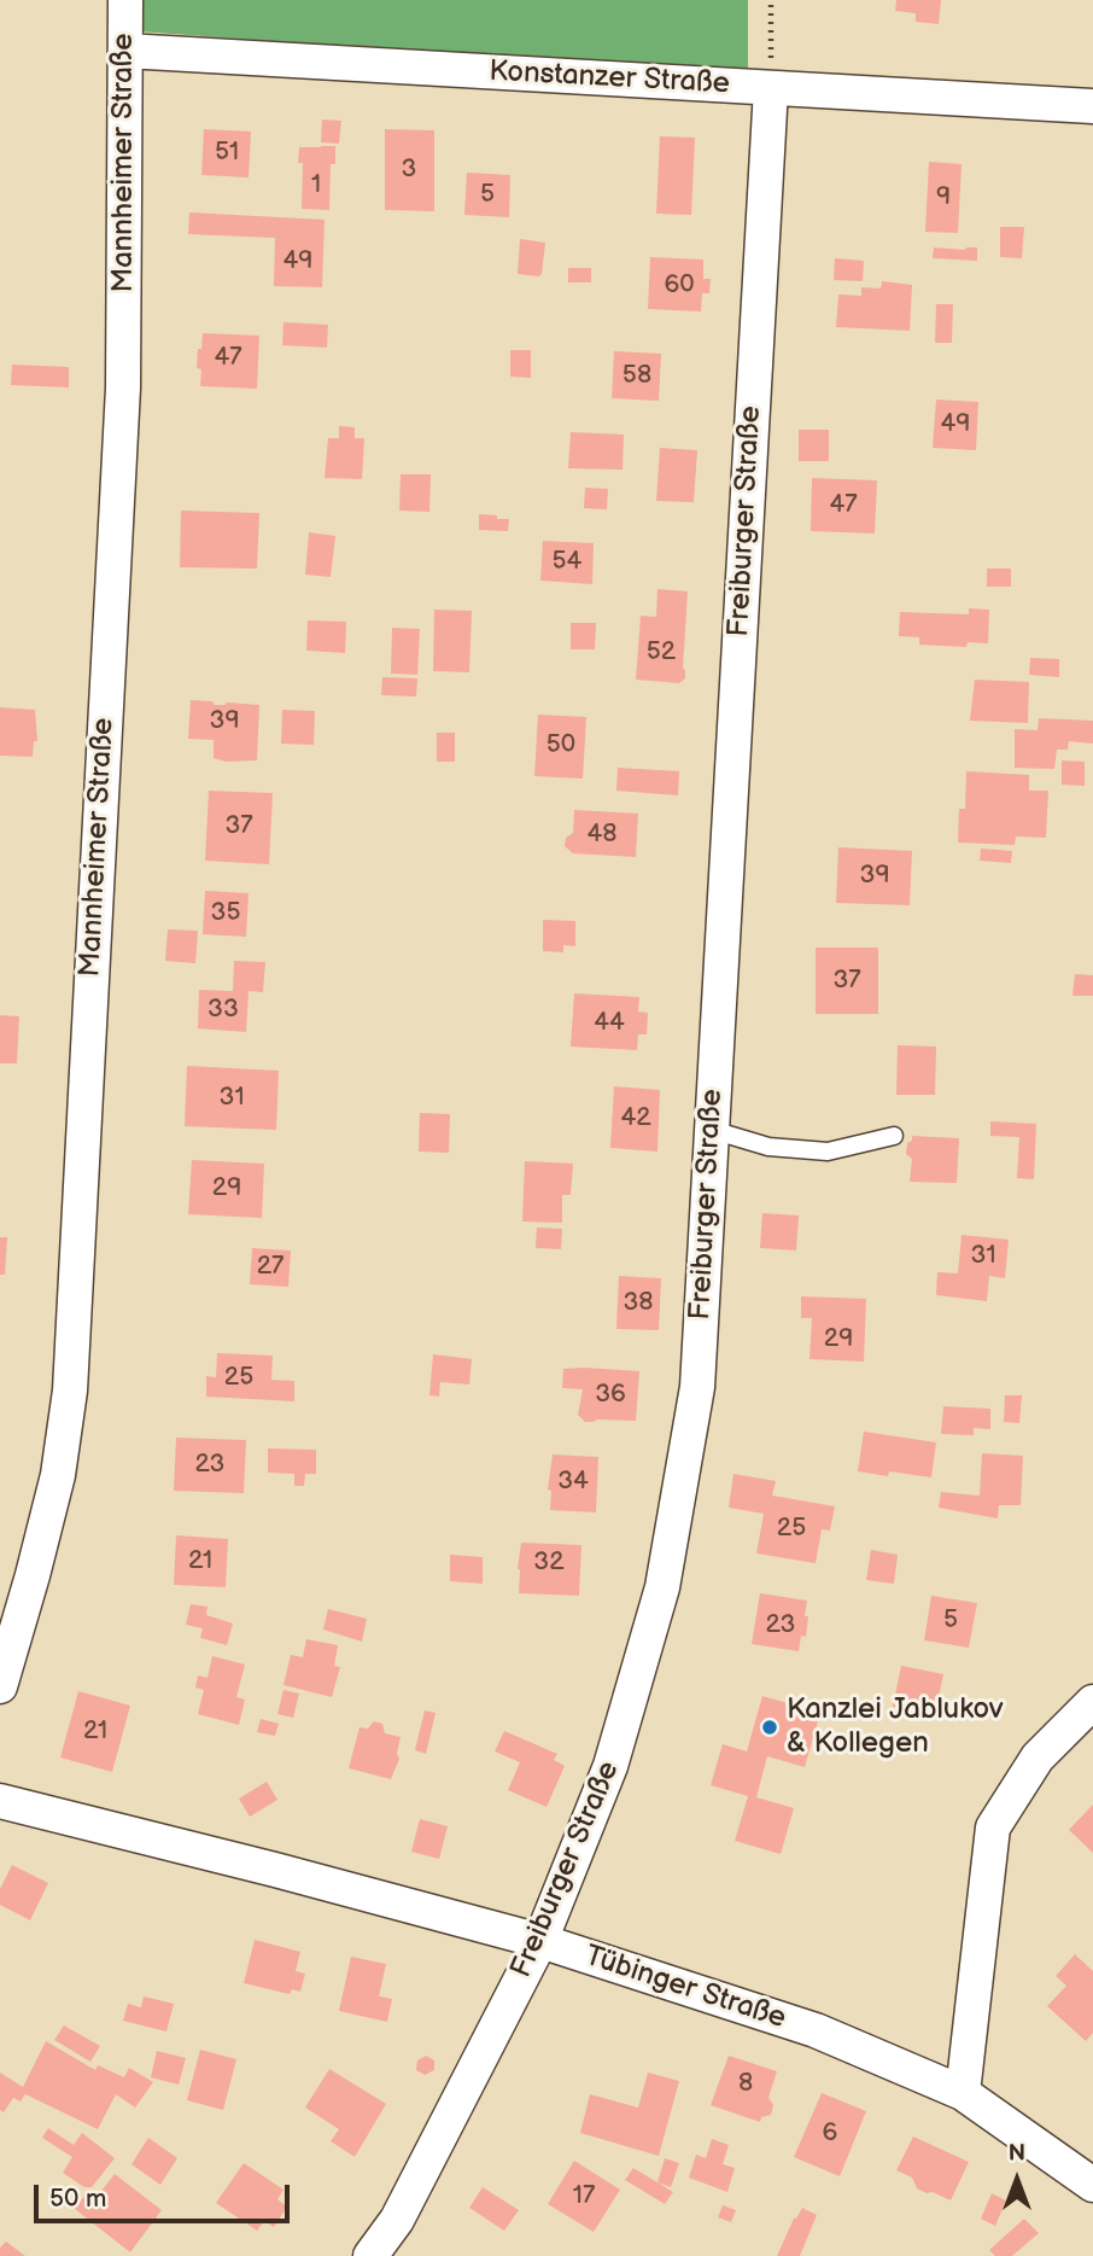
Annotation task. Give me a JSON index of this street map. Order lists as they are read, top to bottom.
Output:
{
  "streets": {
    "street": [
      "Konstanzer Straße",
      "Mannheimer Straße",
      "Freiburger Straße",
      "Tübinger Straße"
    ]
  },
  "crossings": [
    ["Konstanzer Straße", "Mannheimer Straße"],
    ["Konstanzer Straße", "Freiburger Straße"],
    ["Freiburger Straße", "Tübinger Straße"]
  ],
  "places": ["Kanzlei Jablukov & Kollegen"],
  "house_numbers": [
    "51",
    "3",
    "1",
    "5",
    "9",
    "49",
    "60",
    "47",
    "58",
    "49",
    "47",
    "54",
    "52",
    "39",
    "50",
    "37",
    "48",
    "39",
    "35",
    "37",
    "33",
    "44",
    "31",
    "42",
    "29",
    "31",
    "27",
    "38",
    "29",
    "25",
    "36",
    "23",
    "34",
    "25",
    "21",
    "32",
    "5",
    "23",
    "21",
    "8",
    "6",
    "17"
  ],
  "scale_bar": "50 m",
  "north": "top"
}
